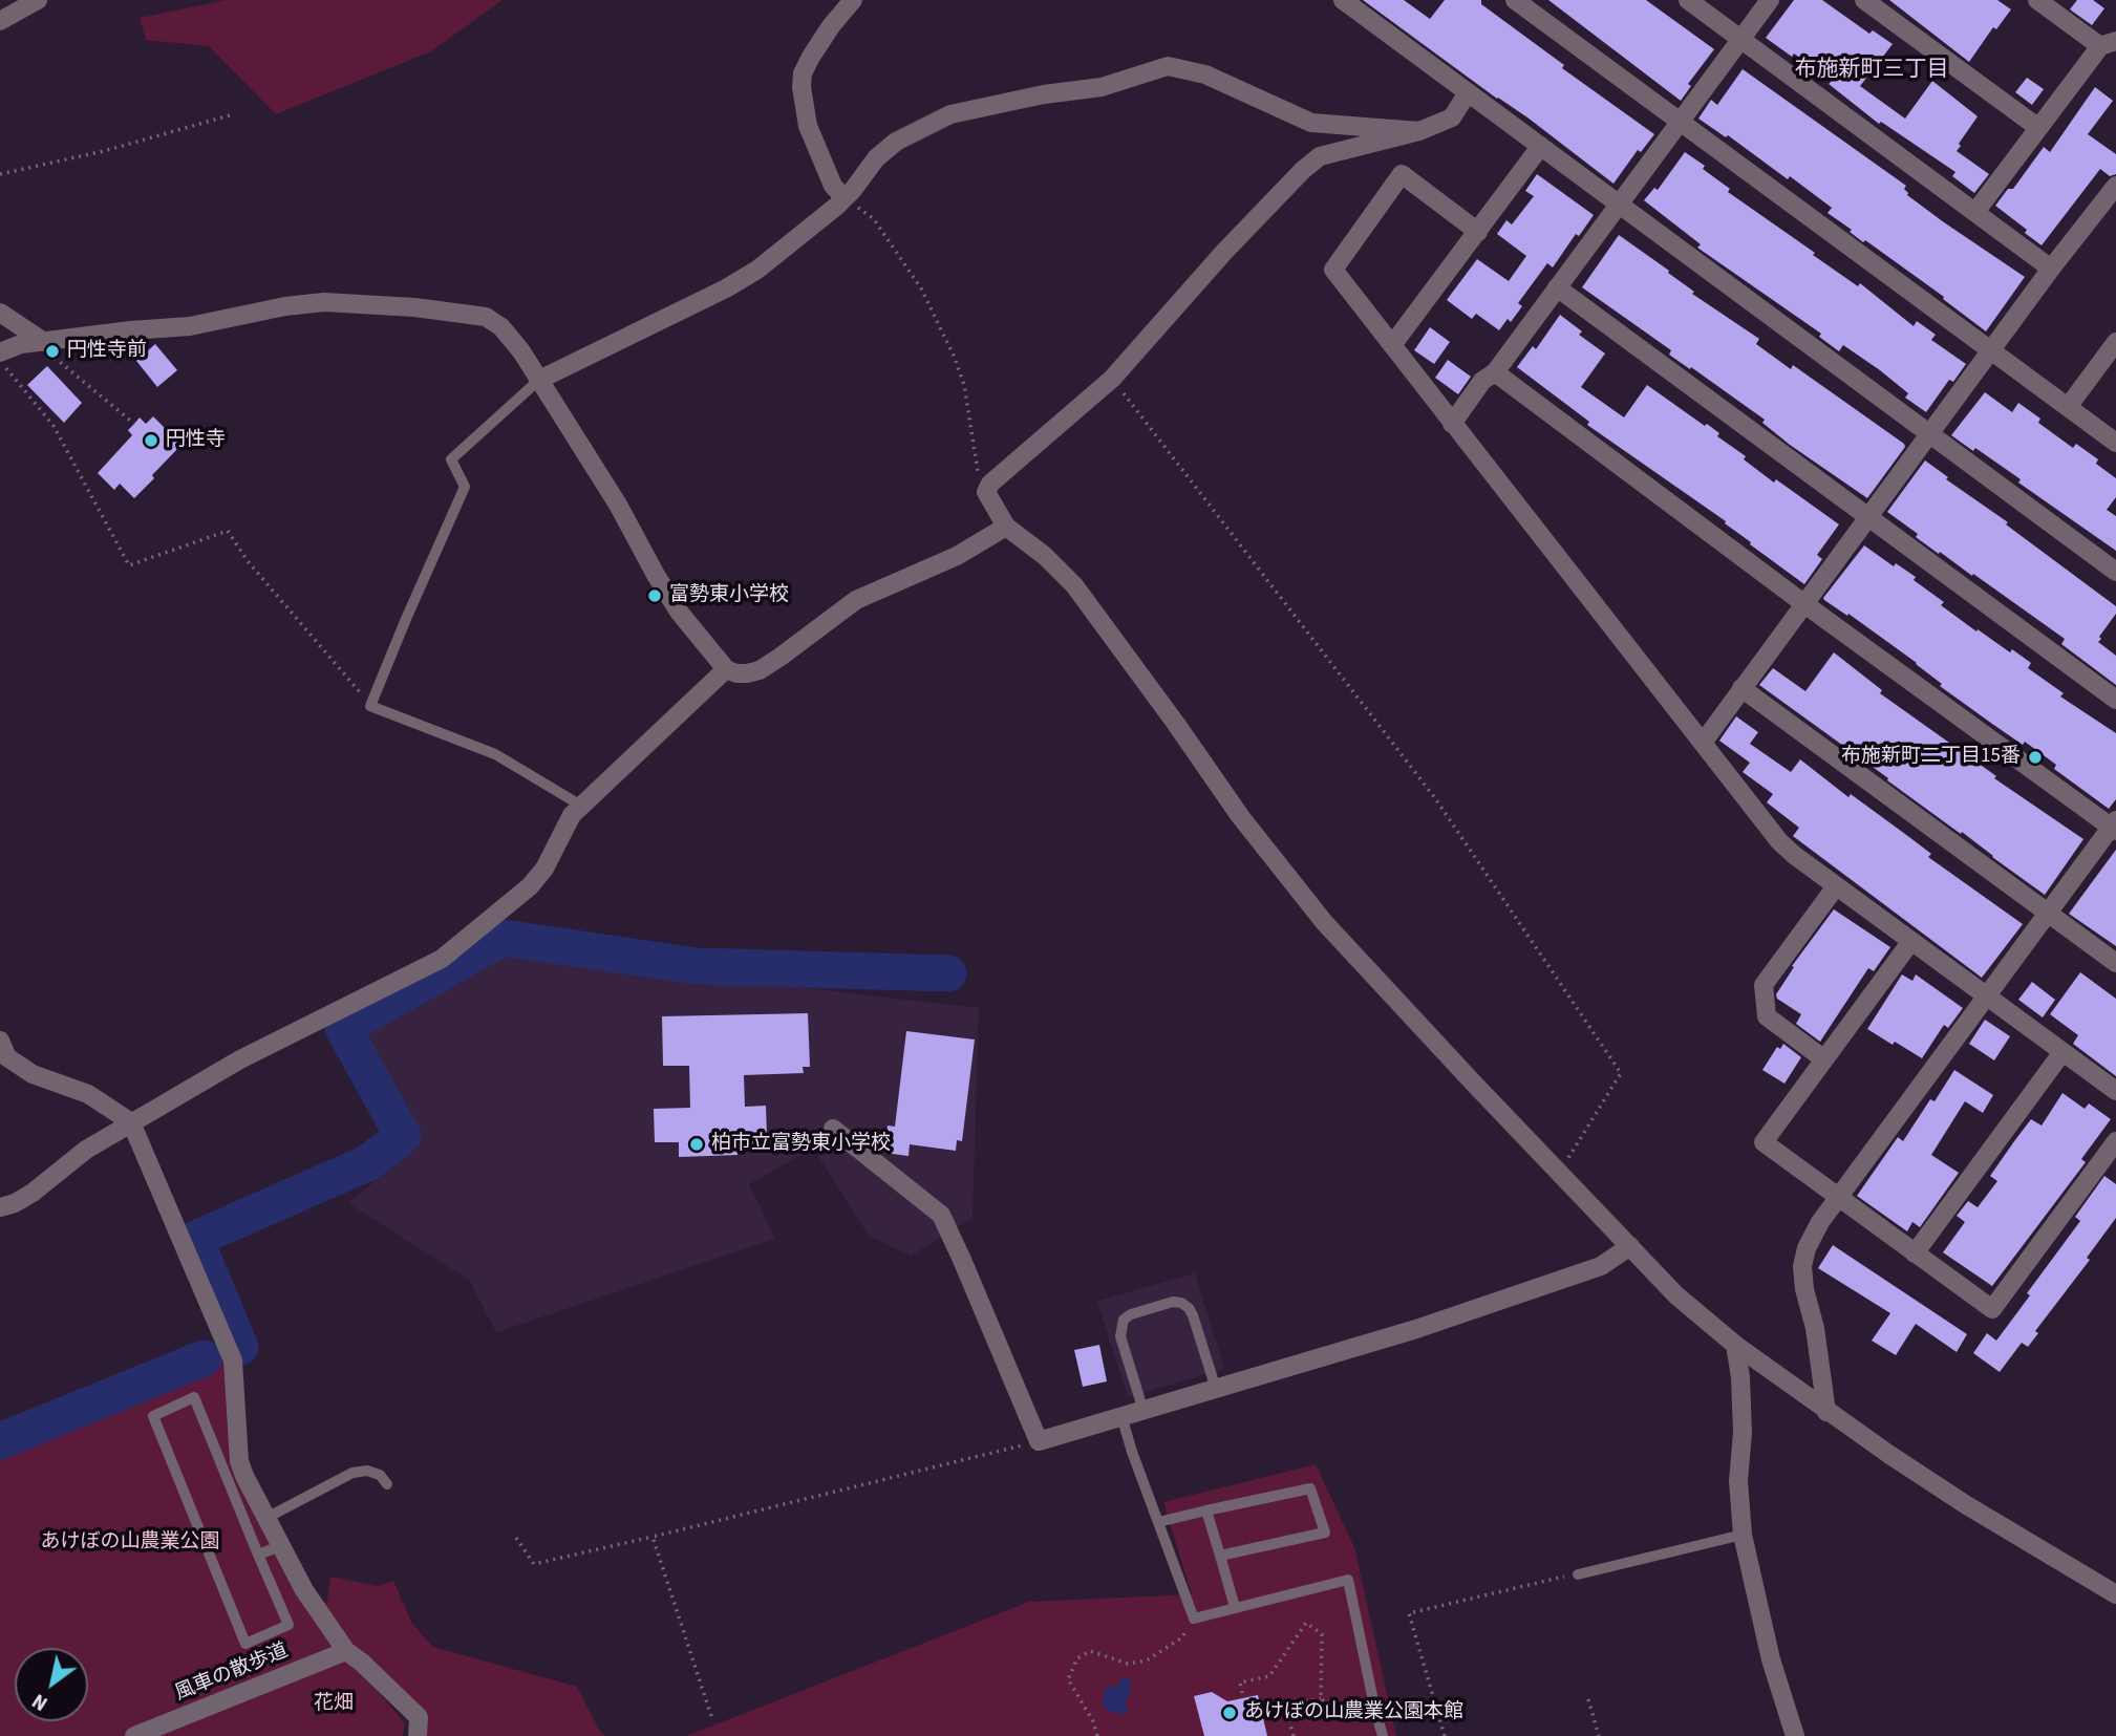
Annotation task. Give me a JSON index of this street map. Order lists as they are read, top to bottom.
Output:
{
  "streets": {
    "street": ["風車の散歩道"]
  },
  "districts": ["布施新町三丁目"],
  "parks": ["あけぼの山農業公園", "花畑"],
  "places": [
    "円性寺前",
    "円性寺",
    "富勢東小学校",
    "布施新町二丁目15番",
    "柏市立富勢東小学校",
    "あけぼの山農業公園本館"
  ],
  "north": "bottom left"
}
